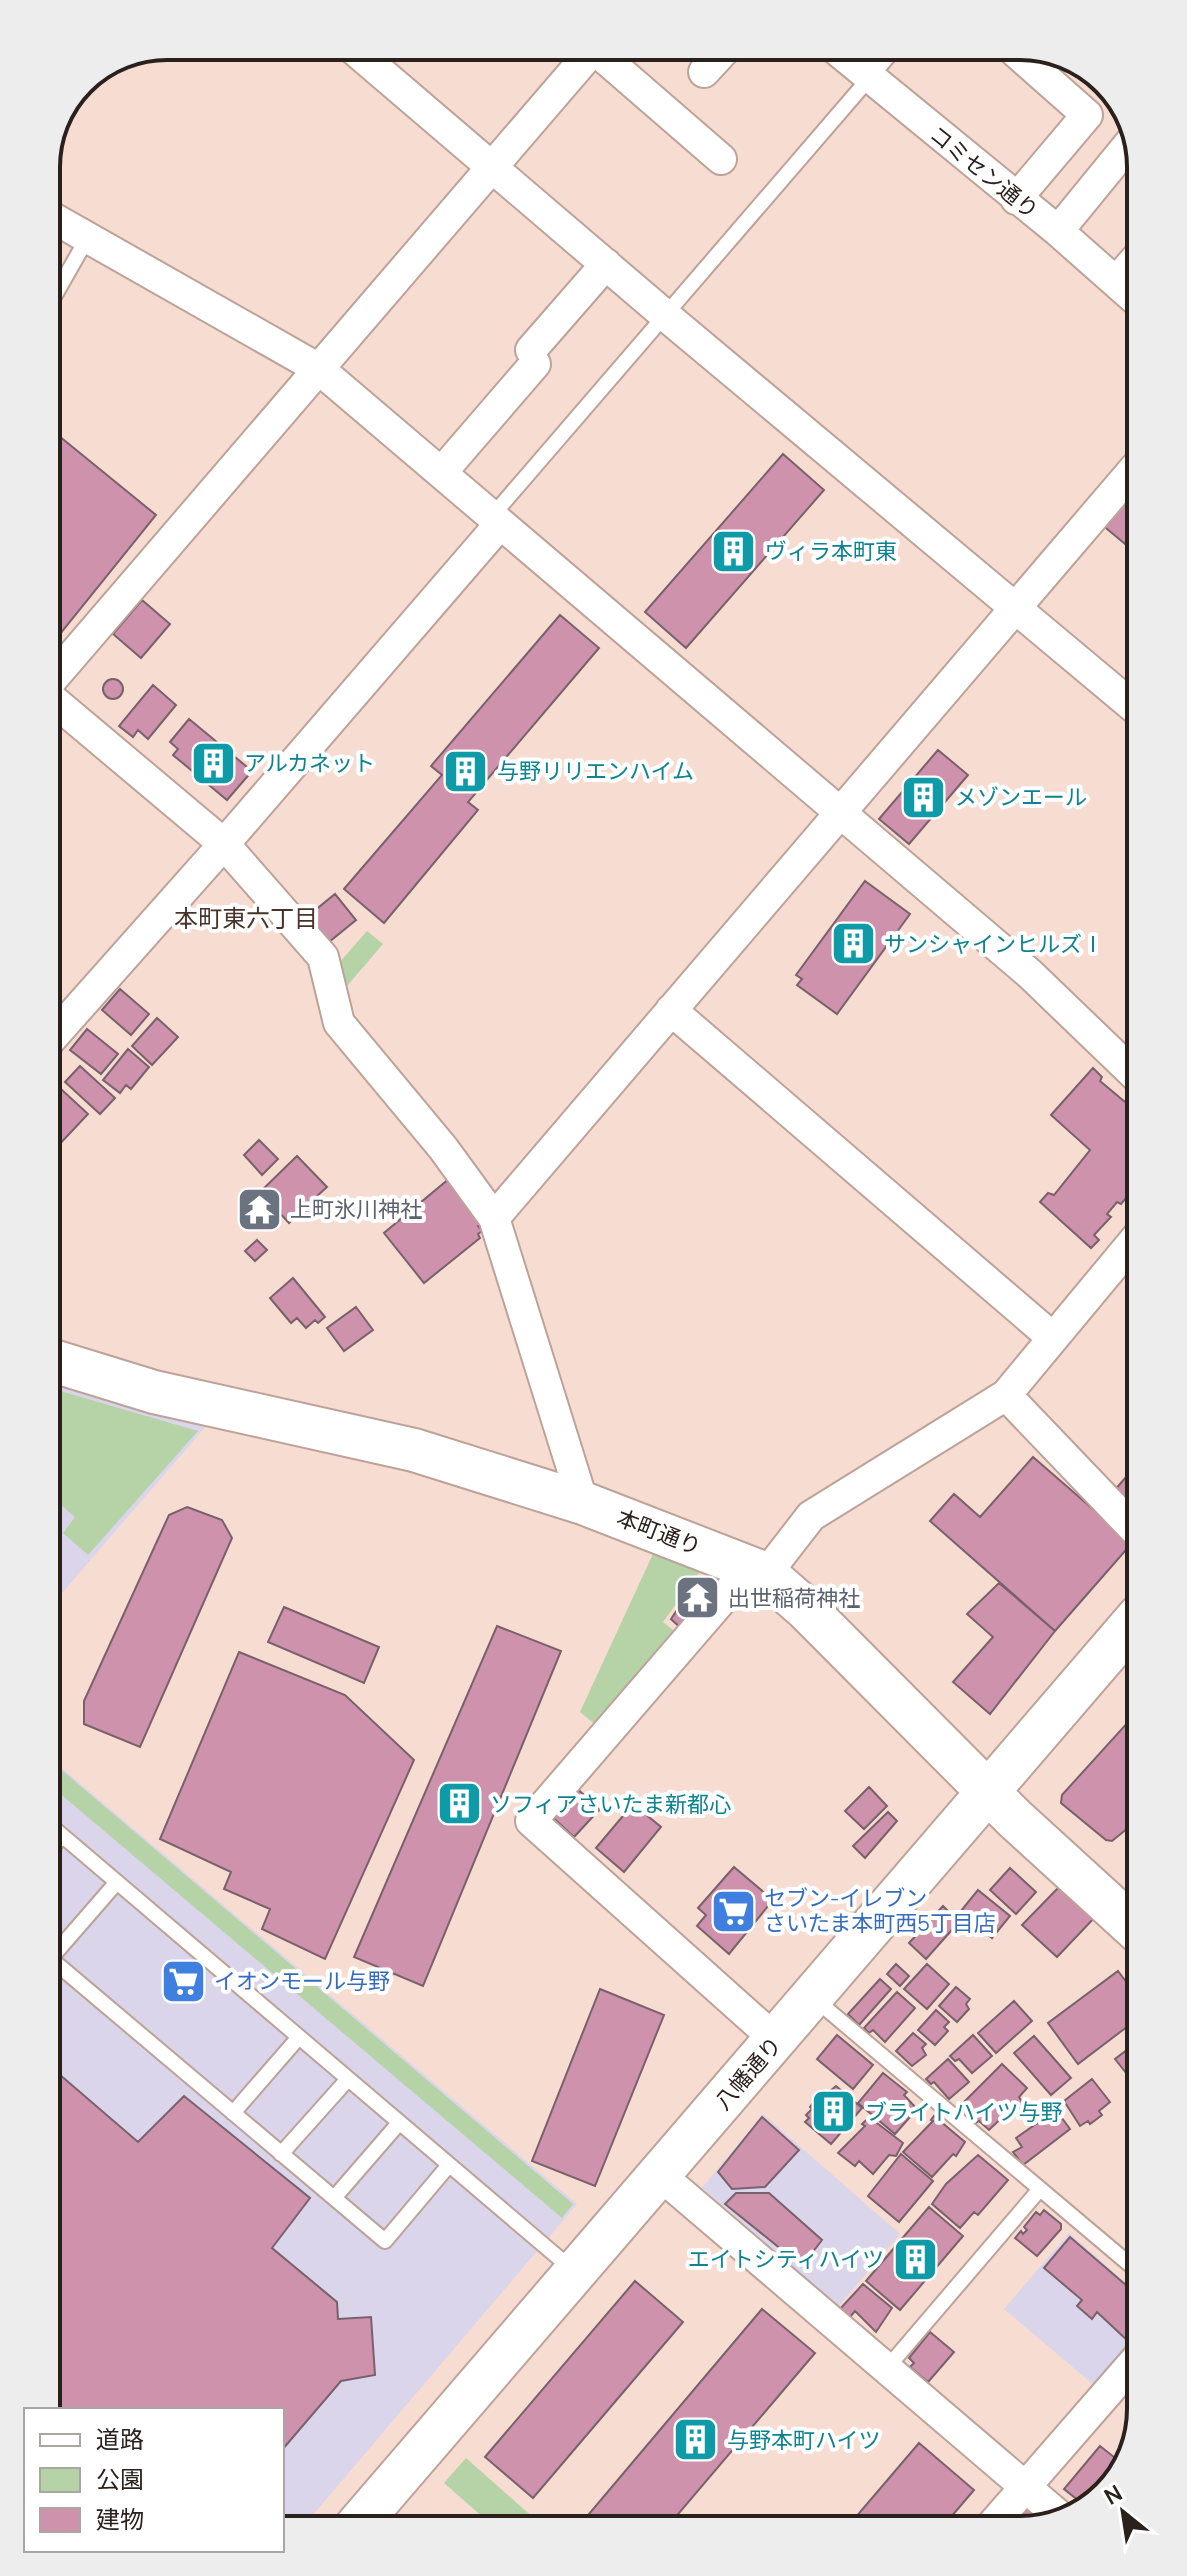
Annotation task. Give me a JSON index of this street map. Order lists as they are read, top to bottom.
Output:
{
  "streets": {
    "main road": ["本町通り", "八幡通り"],
    "street": ["コミセン通り"]
  },
  "crossings": [
    ["本町通り", "八幡通り"]
  ],
  "districts": ["本町東六丁目"],
  "places": {
    "building": [
      "ヴィラ本町東",
      "アルカネット",
      "与野リリエンハイム",
      "メゾンエール",
      "サンシャインヒルズⅠ",
      "ソフィアさいたま新都心",
      "ブライトハイツ与野",
      "エイトシティハイツ",
      "与野本町ハイツ"
    ],
    "temple": ["上町氷川神社", "出世稲荷神社"],
    "supermarket": ["セブン-イレブン さいたま本町西5丁目店", "イオンモール与野"]
  },
  "legend": ["道路", "公園", "建物"],
  "north": "top left"
}
